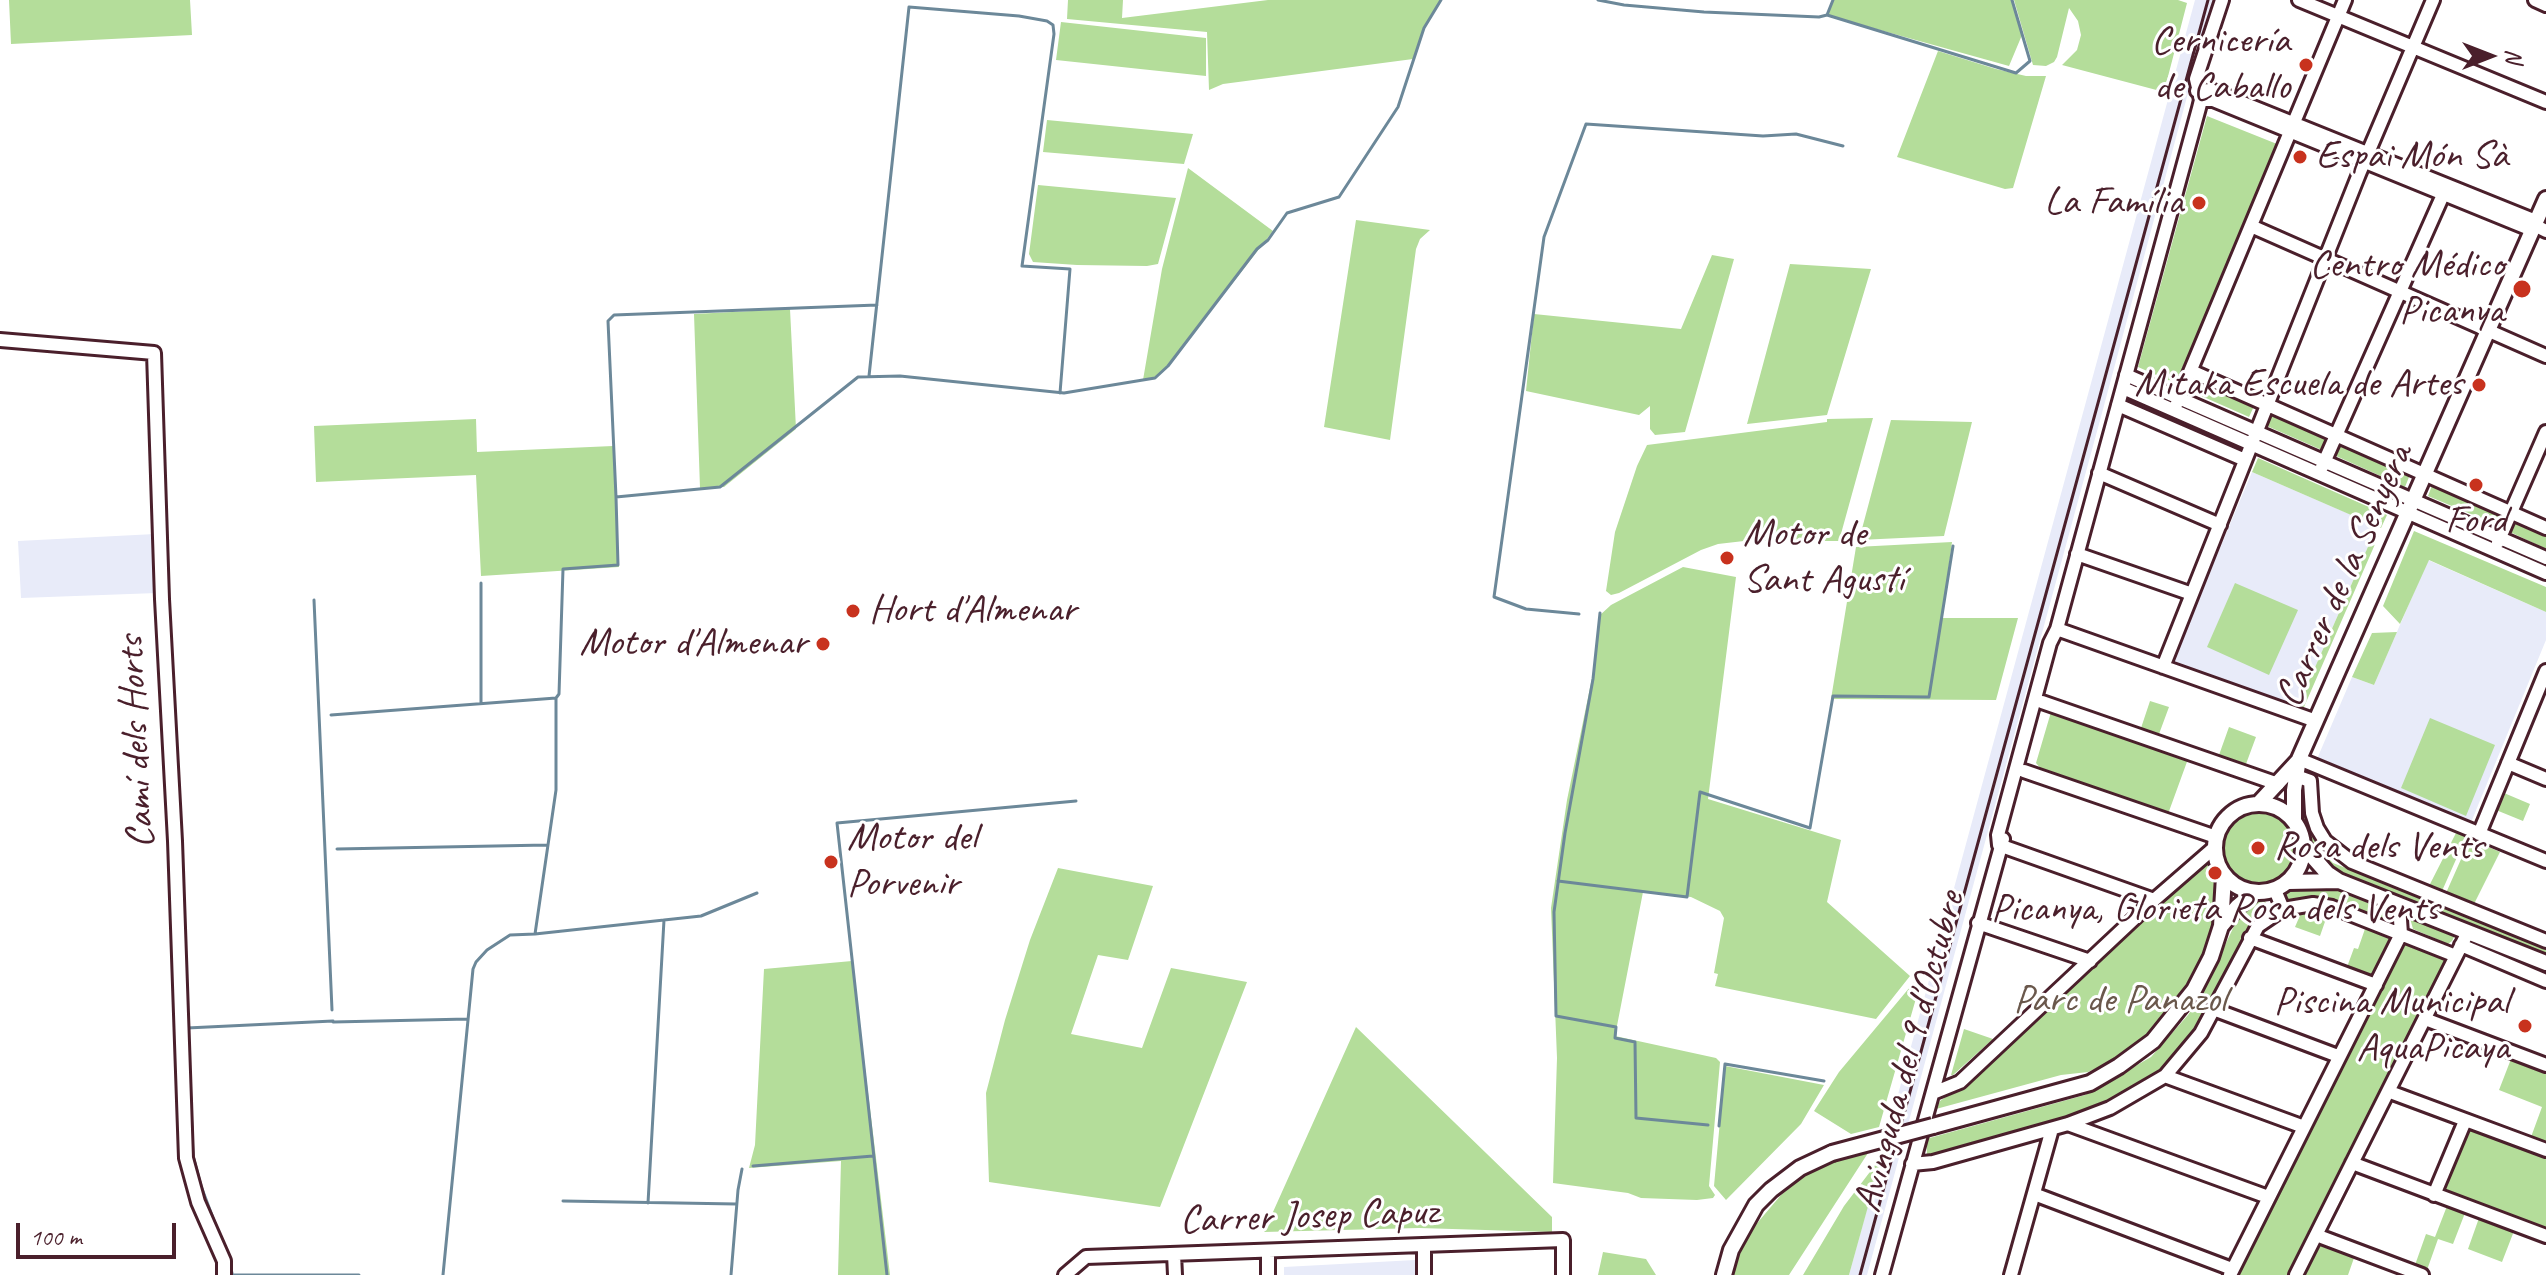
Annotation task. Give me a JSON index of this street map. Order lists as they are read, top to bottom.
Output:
{
  "streets": {
    "street": [
      "Carrer de la Senyera",
      "Camí dels Horts",
      "Avinguda del 9 d'Octubre",
      "Carrer Josep Capuz"
    ]
  },
  "parks": ["Parc de Panazol"],
  "places": [
    "Cernicería de Caballo",
    "Espai Món Sà",
    "La Família",
    "Centro Médico Picanya",
    "Mitaka Escuela de Artes",
    "Ford",
    "Motor de Sant Agustí",
    "Hort d'Almenar",
    "Motor d'Almenar",
    "Rosa dels Vents",
    "Motor del Porvenir",
    "Picanya, Glorieta Rosa dels Vents",
    "Piscina Municipal AquaPicaya"
  ],
  "scale_bar": "100 m",
  "north": "right"
}
